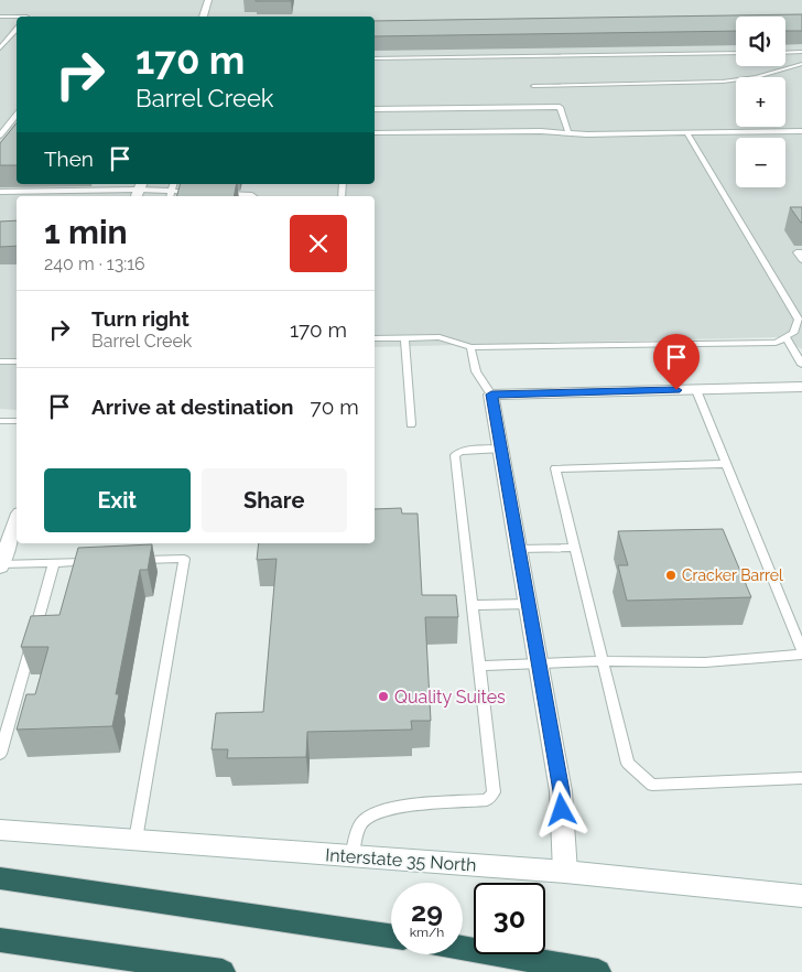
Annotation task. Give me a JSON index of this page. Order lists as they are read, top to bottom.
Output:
{
  "streets": {
    "street": ["Interstate 35 North"]
  },
  "places": ["Cracker Barrel", "Quality Suites"],
  "page": {
    "map_buttons": ["+", "−"],
    "turn": ["170 m", "Barrel Creek"],
    "then": "Then",
    "heading": ["1 min", "240 m · 13:16"],
    "list": [
      {
        "name": "Turn right",
        "note": "Barrel Creek",
        "value": "170 m"
      },
      {
        "name": "Arrive at destination",
        "value": "70 m"
      }
    ],
    "buttons": ["Exit", "Share"],
    "speed": "29 km/h",
    "limit": "30"
  }
}
